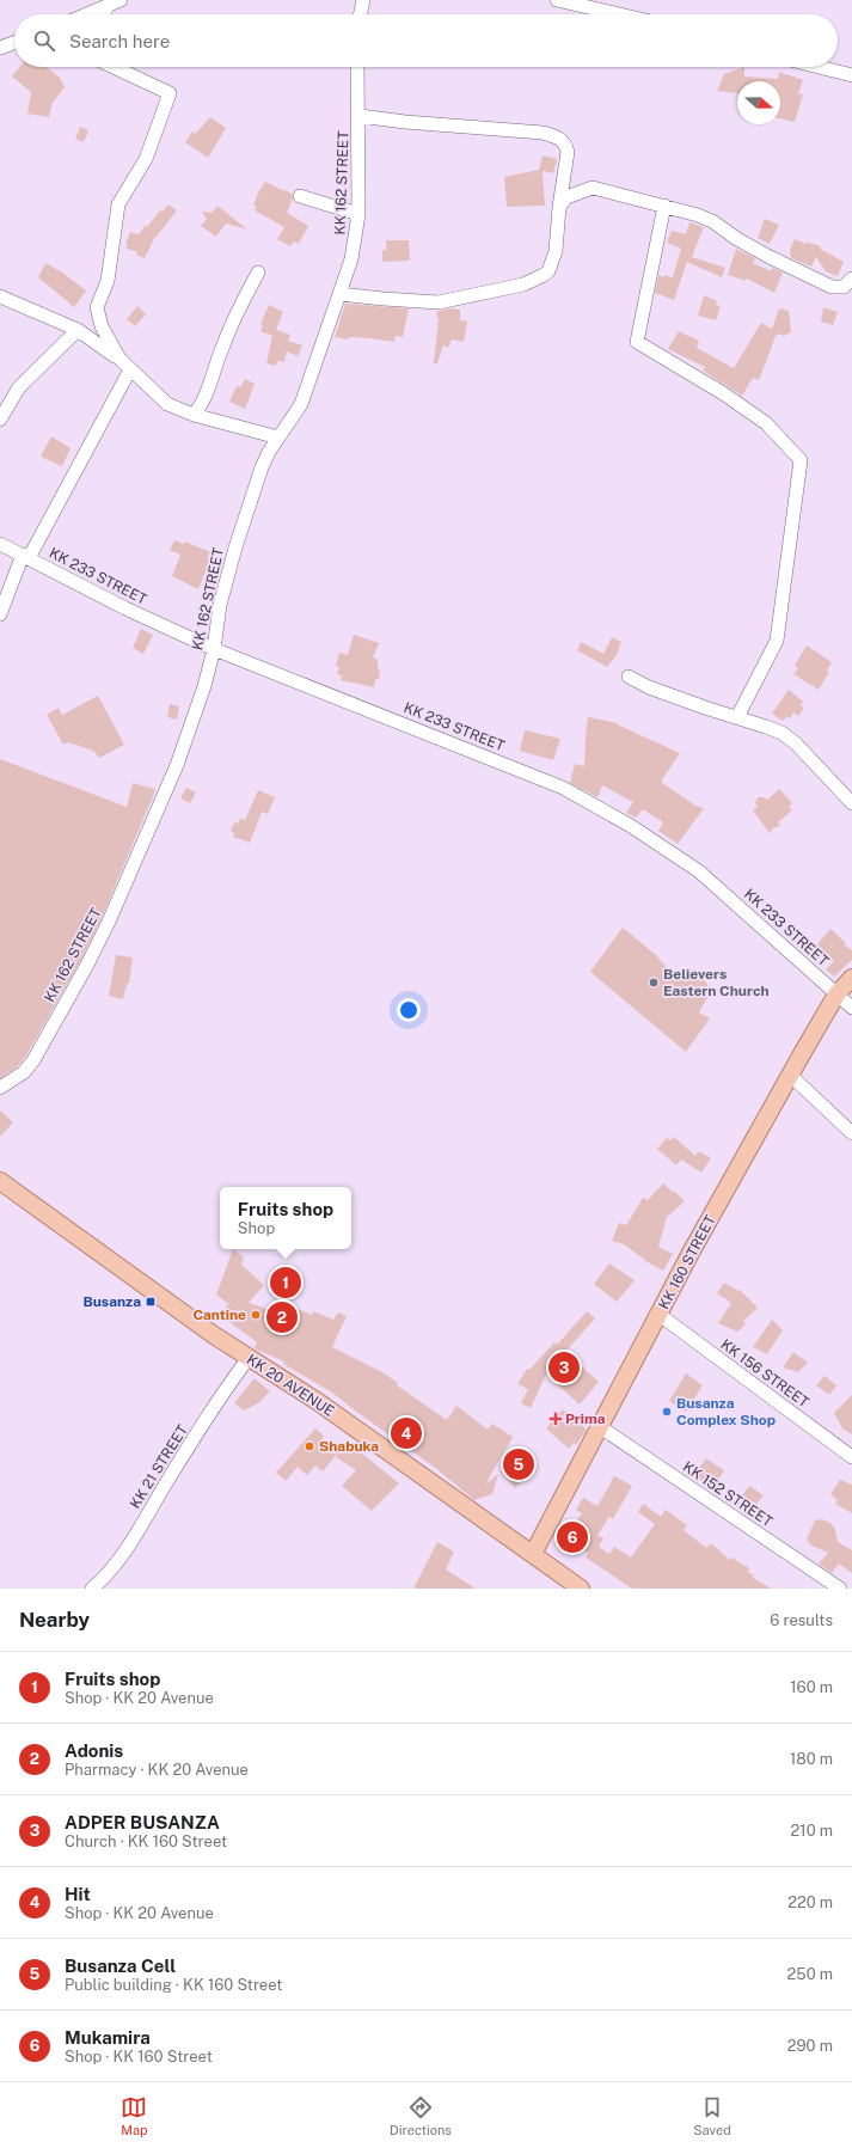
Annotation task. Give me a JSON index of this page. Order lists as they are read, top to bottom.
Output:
{
  "streets": {
    "main road": ["KK 160 STREET", "KK 20 AVENUE"],
    "street": [
      "KK 162 STREET",
      "KK 233 STREET",
      "KK 156 STREET",
      "KK 21 STREET",
      "KK 152 STREET"
    ]
  },
  "crossings": [
    ["KK 162 STREET", "KK 233 STREET"],
    ["KK 233 STREET", "KK 160 STREET"],
    ["KK 160 STREET", "KK 156 STREET"],
    ["KK 160 STREET", "KK 20 AVENUE"],
    ["KK 160 STREET", "KK 152 STREET"],
    ["KK 20 AVENUE", "KK 21 STREET"]
  ],
  "places": {
    "other": [
      "Believers Eastern Church",
      "Cantine",
      "Busanza Complex Shop",
      "Shabuka"
    ],
    "transit": ["Busanza"],
    "health": ["Prima"]
  },
  "north": "right",
  "page": {
    "search": "Search here",
    "popup": ["Fruits shop", "Shop"],
    "pins": [
      "1",
      "2",
      "3",
      "4",
      "5",
      "6"
    ],
    "heading": ["Nearby", "6 results"],
    "list": [
      {
        "mark": "1",
        "name": "Fruits shop",
        "note": "Shop · KK 20 Avenue",
        "value": "160 m"
      },
      {
        "mark": "2",
        "name": "Adonis",
        "note": "Pharmacy · KK 20 Avenue",
        "value": "180 m"
      },
      {
        "mark": "3",
        "name": "ADPER BUSANZA",
        "note": "Church · KK 160 Street",
        "value": "210 m"
      },
      {
        "mark": "4",
        "name": "Hit",
        "note": "Shop · KK 20 Avenue",
        "value": "220 m"
      },
      {
        "mark": "5",
        "name": "Busanza Cell",
        "note": "Public building · KK 160 Street",
        "value": "250 m"
      },
      {
        "mark": "6",
        "name": "Mukamira",
        "note": "Shop · KK 160 Street",
        "value": "290 m"
      }
    ],
    "nav": ["Map", "Directions", "Saved"]
  }
}
